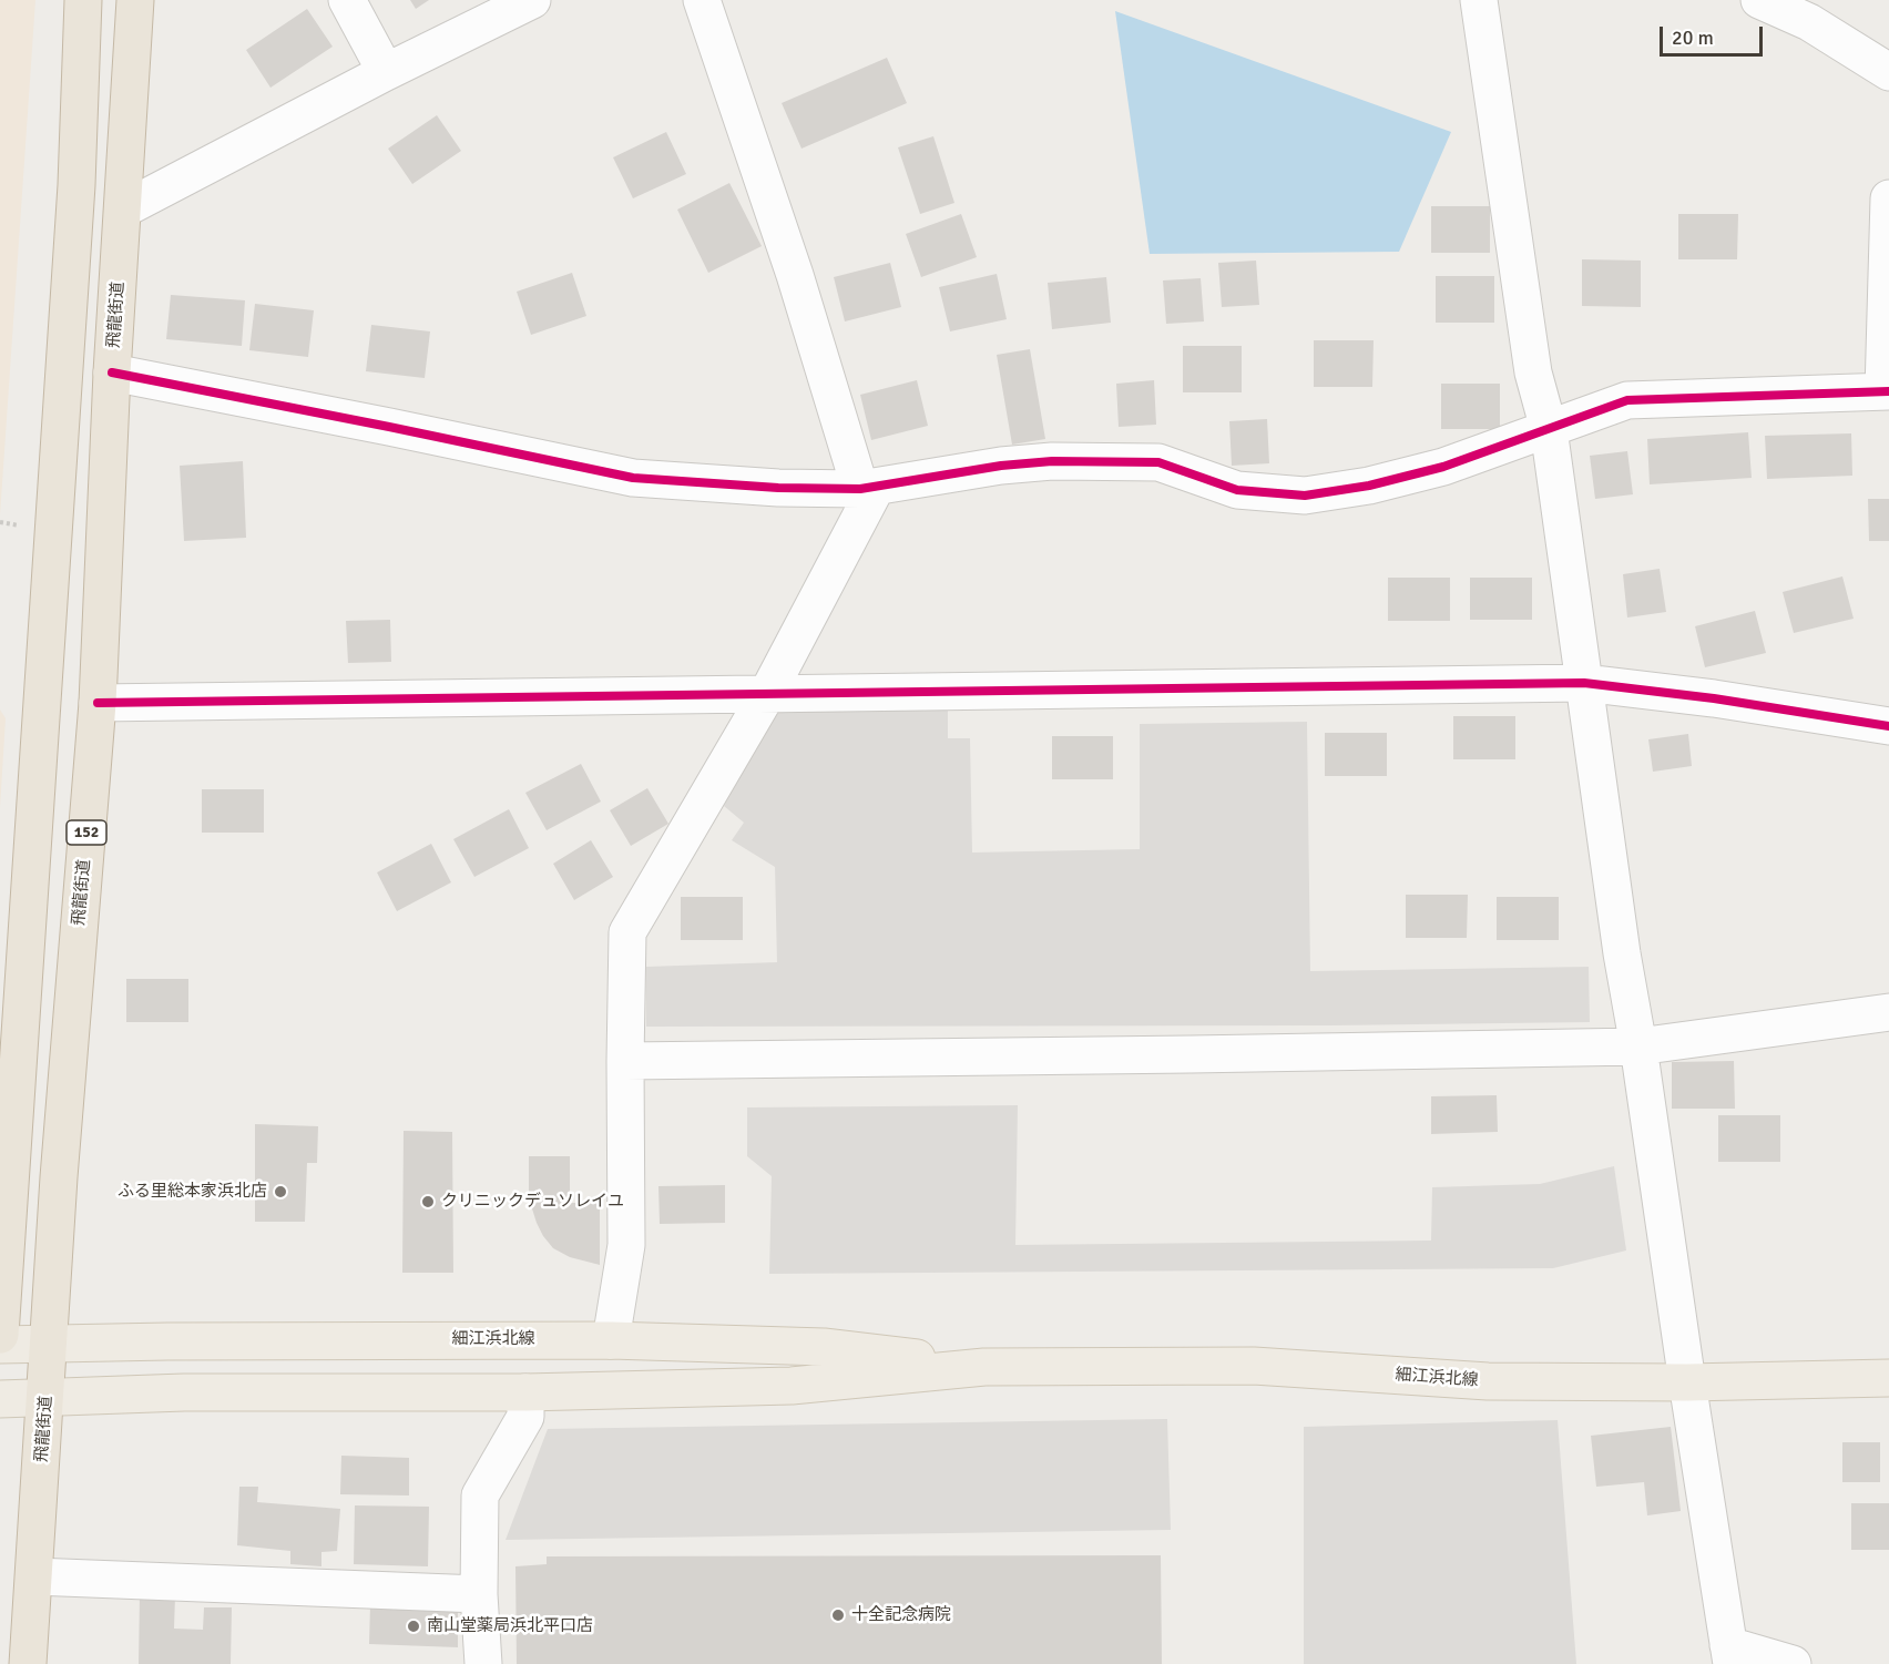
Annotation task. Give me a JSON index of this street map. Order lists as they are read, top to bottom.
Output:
{
  "streets": {
    "highway": ["飛龍街道", "152"],
    "main road": ["細江浜北線"]
  },
  "crossings": [
    ["飛龍街道", "細江浜北線"]
  ],
  "places": [
    "ふる里総本家浜北店",
    "クリニックデュソレイユ",
    "十全記念病院",
    "南山堂薬局浜北平口店"
  ],
  "scale_bar": "20 m"
}
